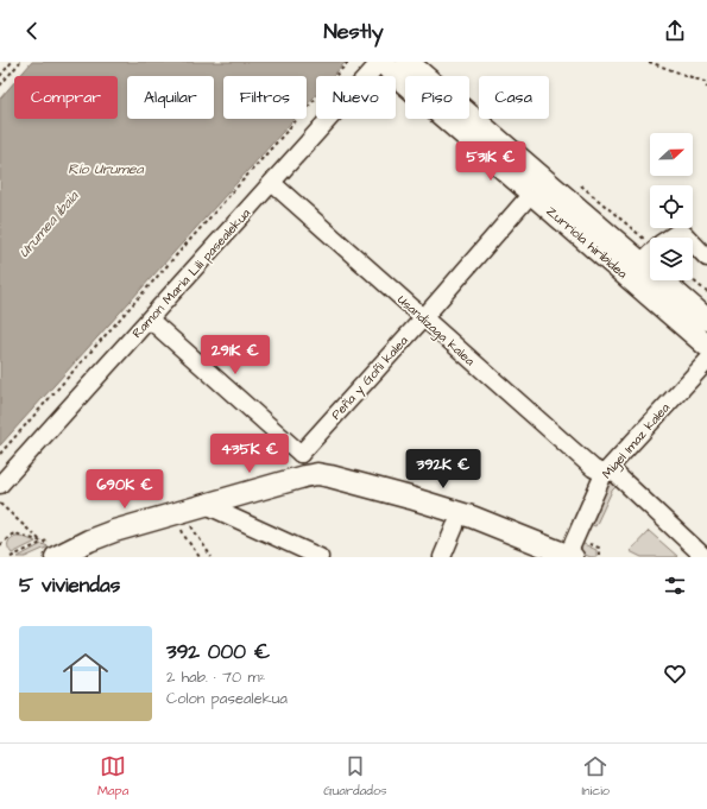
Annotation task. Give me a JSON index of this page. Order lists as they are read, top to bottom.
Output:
{
  "streets": {
    "main road": ["Zurriola hiribidea"],
    "street": [
      "Ramon Maria Lili pasealekua",
      "Usandizaga kalea",
      "Peña y Goñi kalea",
      "Migel Imaz kalea"
    ]
  },
  "crossings": [
    ["Zurriola hiribidea", "Ramon Maria Lili pasealekua"],
    ["Zurriola hiribidea", "Peña y Goñi kalea"],
    ["Ramon Maria Lili pasealekua", "Usandizaga kalea"],
    ["Usandizaga kalea", "Peña y Goñi kalea"],
    ["Usandizaga kalea", "Migel Imaz kalea"]
  ],
  "water": ["Río Urumea", "Urumea ibaia"],
  "north": "right",
  "page": {
    "header": "Nestly",
    "chip": [
      "Comprar",
      "Alquilar",
      "Filtros",
      "Nuevo",
      "Piso",
      "Casa"
    ],
    "price": [
      "531K €",
      "291K €",
      "435K €",
      "392K €",
      "690K €"
    ],
    "heading": "5 viviendas",
    "list": [
      {
        "name": "392 000 €",
        "note": "2 hab. · 70 m² · Colon pasealekua"
      }
    ],
    "tabs": ["Mapa", "Guardados", "Inicio"]
  }
}
